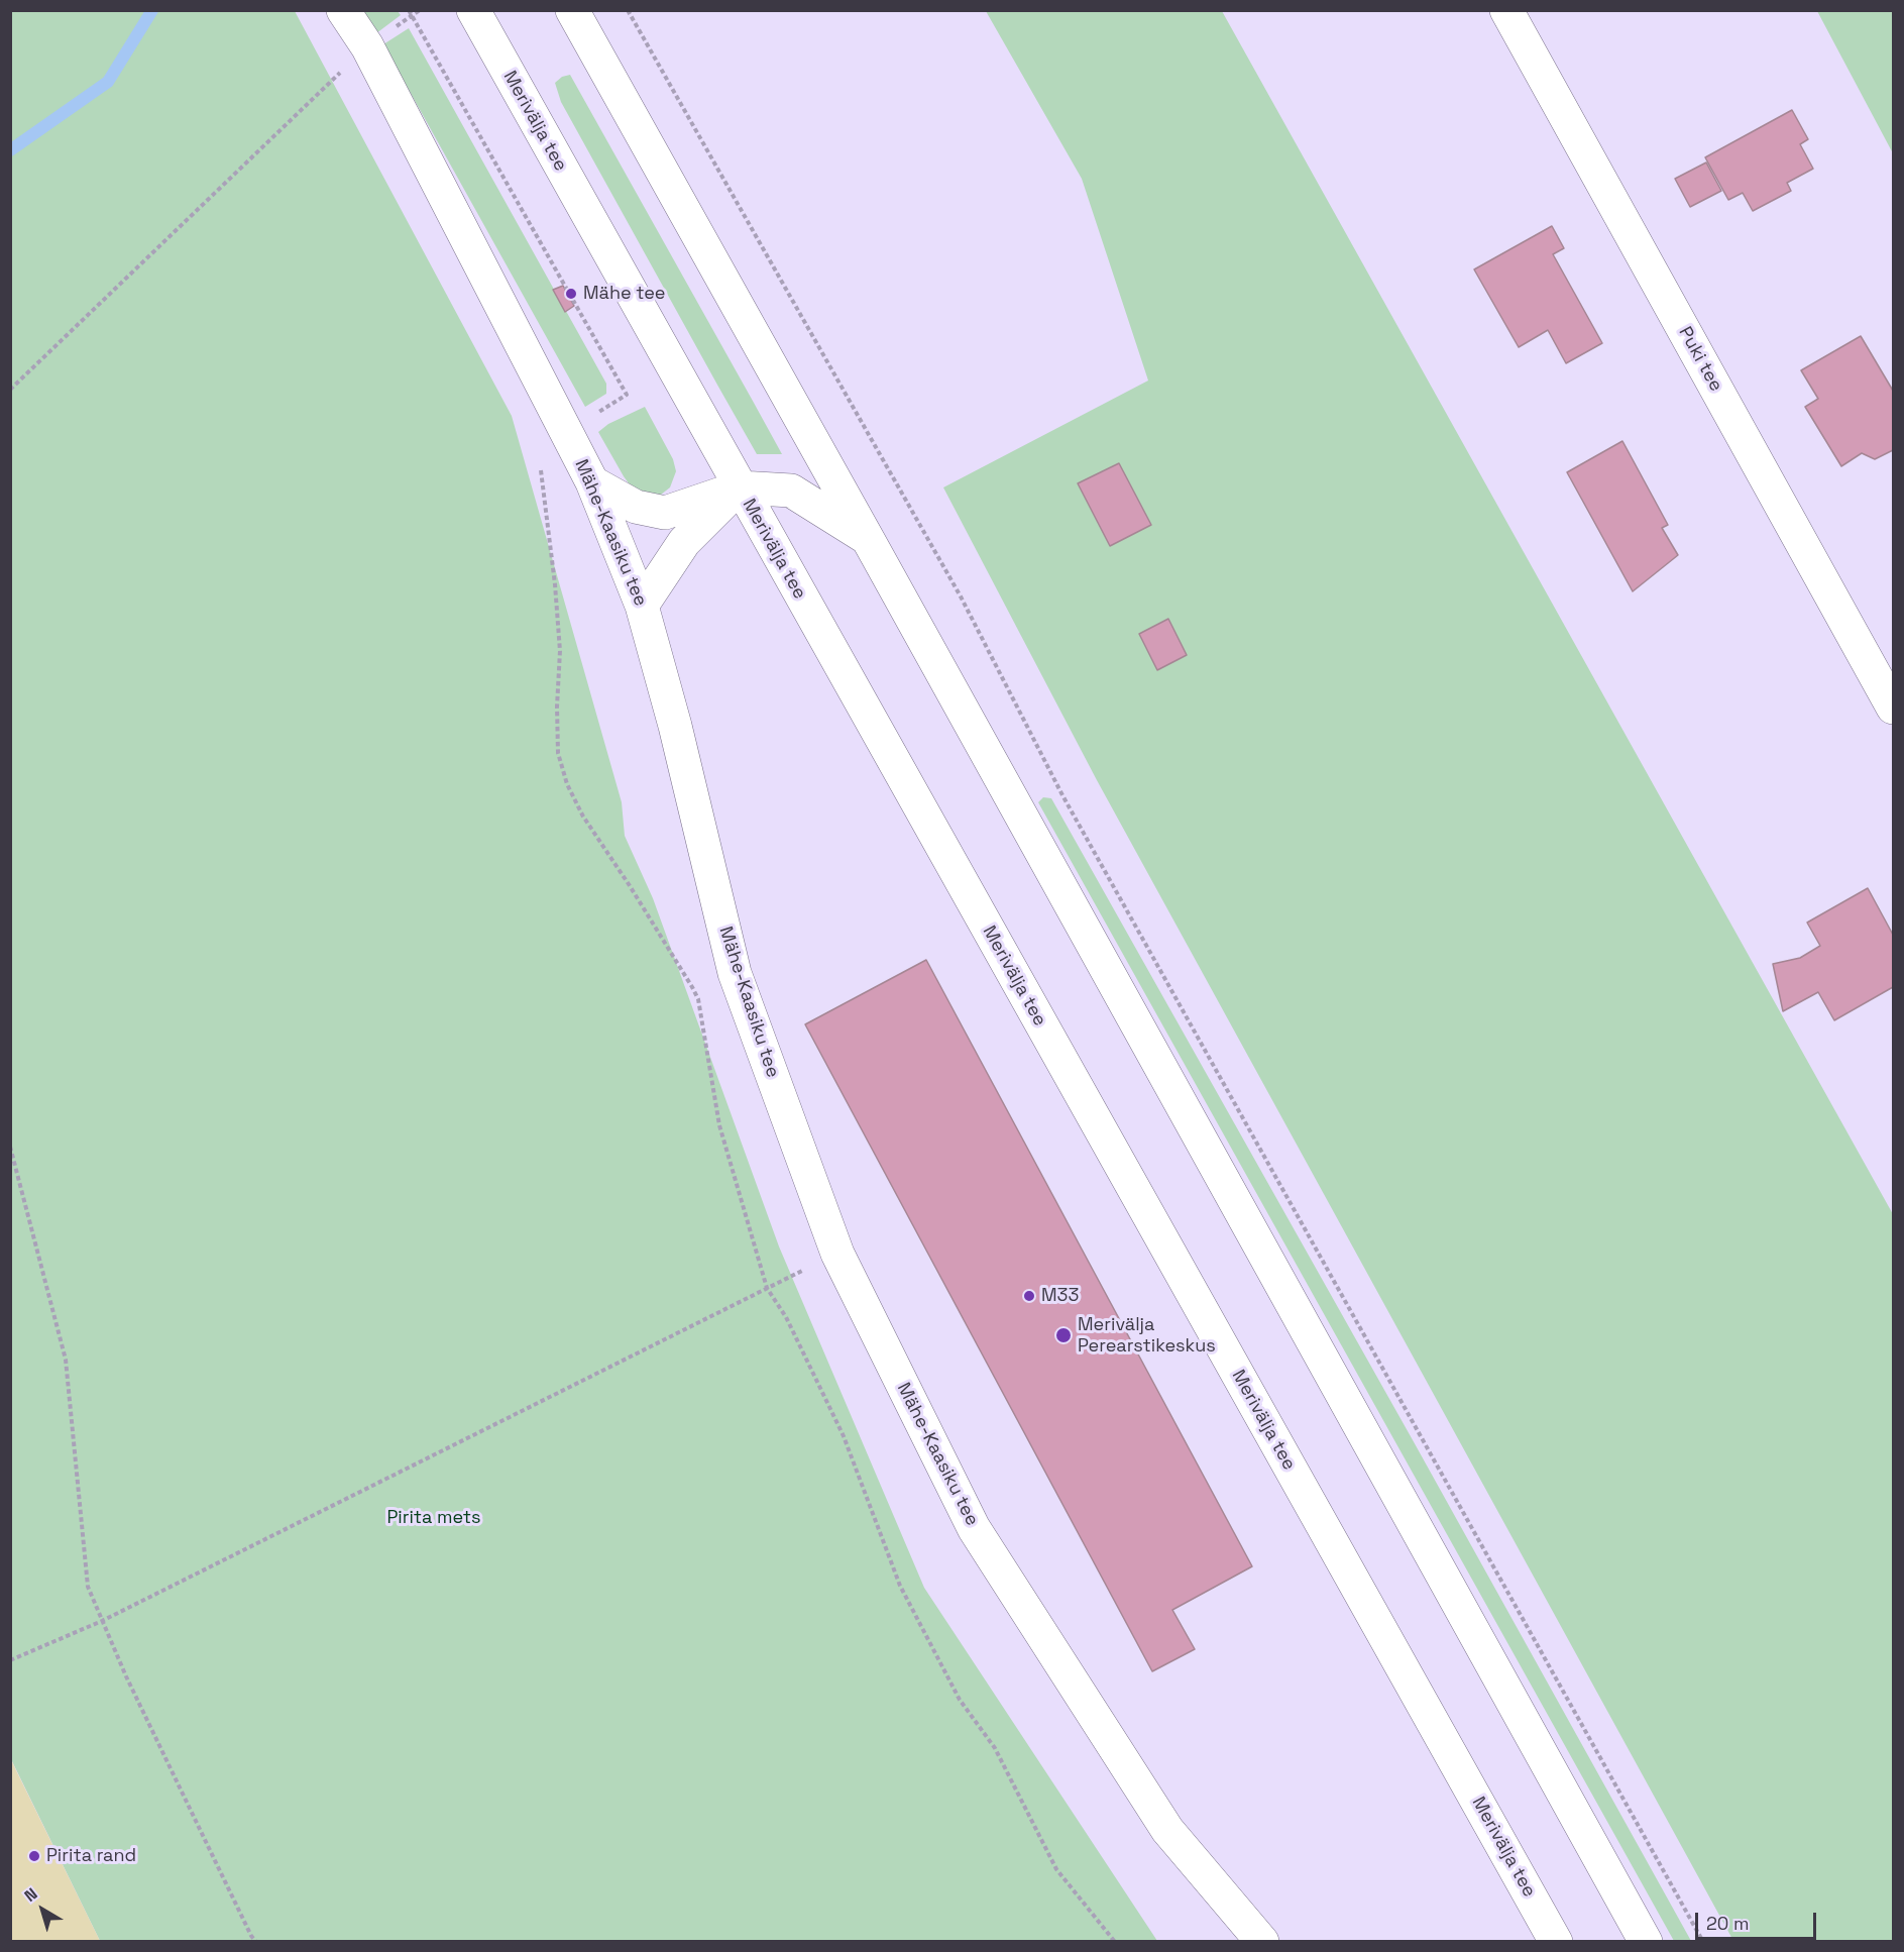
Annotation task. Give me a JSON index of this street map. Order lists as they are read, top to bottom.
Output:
{
  "streets": {
    "main road": ["Merivälja tee", "Puki tee", "Mähe-Kaasiku tee"]
  },
  "parks": ["Pirita mets"],
  "places": [
    "Mähe tee",
    "M33",
    "Merivälja Perearstikeskus",
    "Pirita rand"
  ],
  "scale_bar": "20 m",
  "north": "top left"
}
